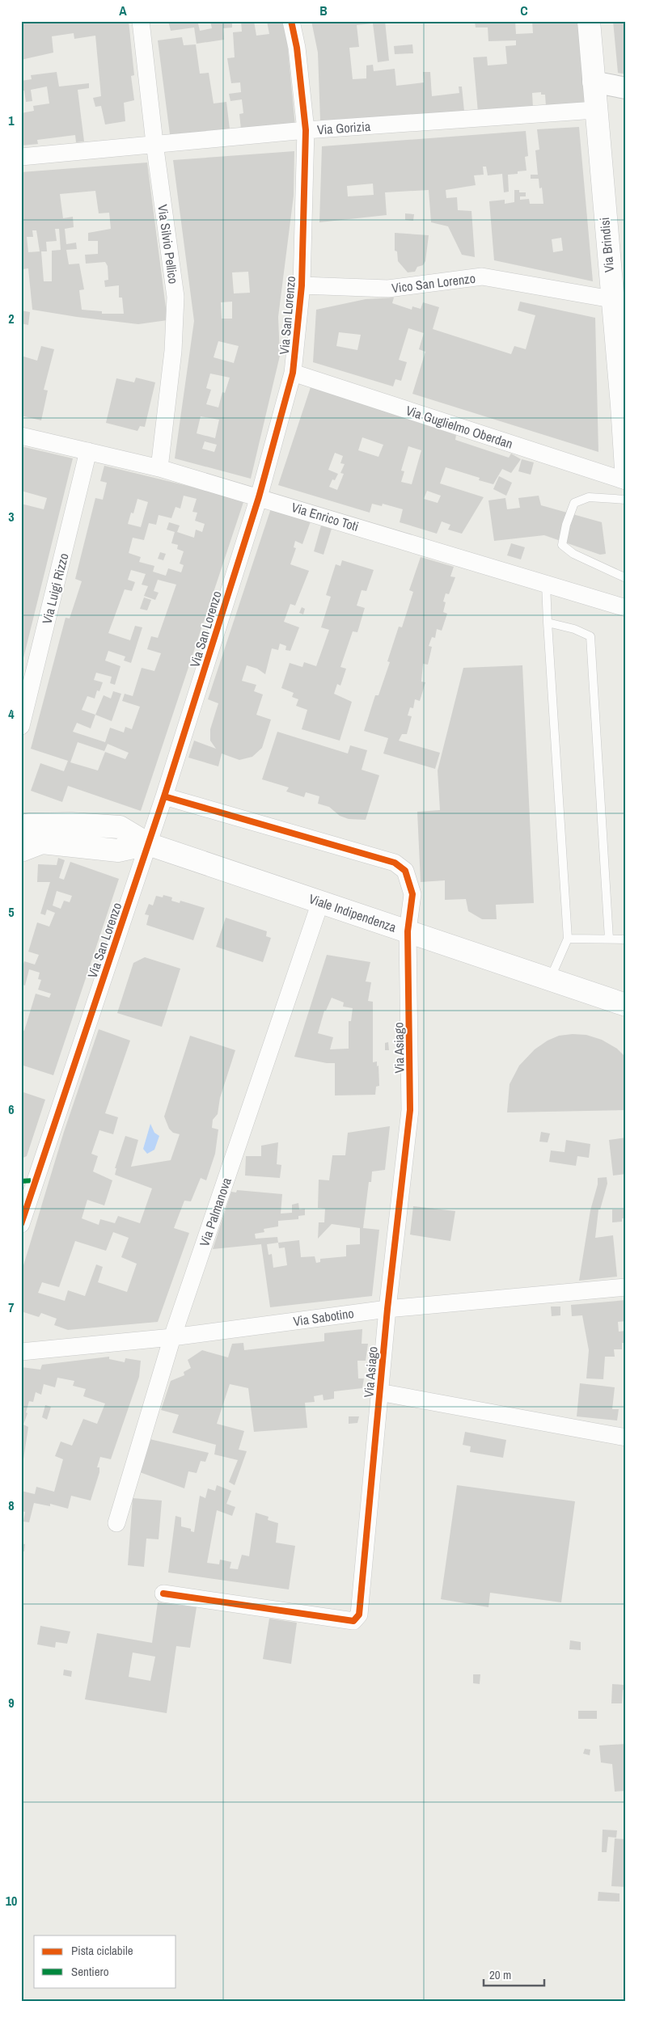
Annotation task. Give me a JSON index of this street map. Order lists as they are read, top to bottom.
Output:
{
  "streets": {
    "main road": ["Via Brindisi", "Viale Indipendenza"],
    "street": [
      "Via Gorizia",
      "Via Silvio Pellico",
      "Vico San Lorenzo",
      "Via San Lorenzo",
      "Via Guglielmo Oberdan",
      "Via Enrico Toti",
      "Via Luigi Rizzo",
      "Via Asiago",
      "Via Palmanova",
      "Via Sabotino"
    ]
  },
  "crossings": [
    ["Via Gorizia", "Via Silvio Pellico"],
    ["Via Gorizia", "Via Brindisi"],
    ["Via Gorizia", "Via San Lorenzo"],
    ["Via Silvio Pellico", "Via Enrico Toti"],
    ["Via Brindisi", "Vico San Lorenzo"],
    ["Vico San Lorenzo", "Via San Lorenzo"],
    ["Via San Lorenzo", "Via Guglielmo Oberdan"],
    ["Via San Lorenzo", "Via Enrico Toti"],
    ["Via San Lorenzo", "Viale Indipendenza"],
    ["Via San Lorenzo", "Via Asiago"],
    ["Via Enrico Toti", "Via Luigi Rizzo"],
    ["Viale Indipendenza", "Via Asiago"],
    ["Viale Indipendenza", "Via Palmanova"],
    ["Via Asiago", "Via Sabotino"],
    ["Via Palmanova", "Via Sabotino"]
  ],
  "legend": ["Pista ciclabile", "Sentiero"],
  "scale_bar": "20 m",
  "grid": {
    "columns": ["A", "B", "C"],
    "rows": [
      "1",
      "2",
      "3",
      "4",
      "5",
      "6",
      "7",
      "8",
      "9",
      "10"
    ]
  }
}
